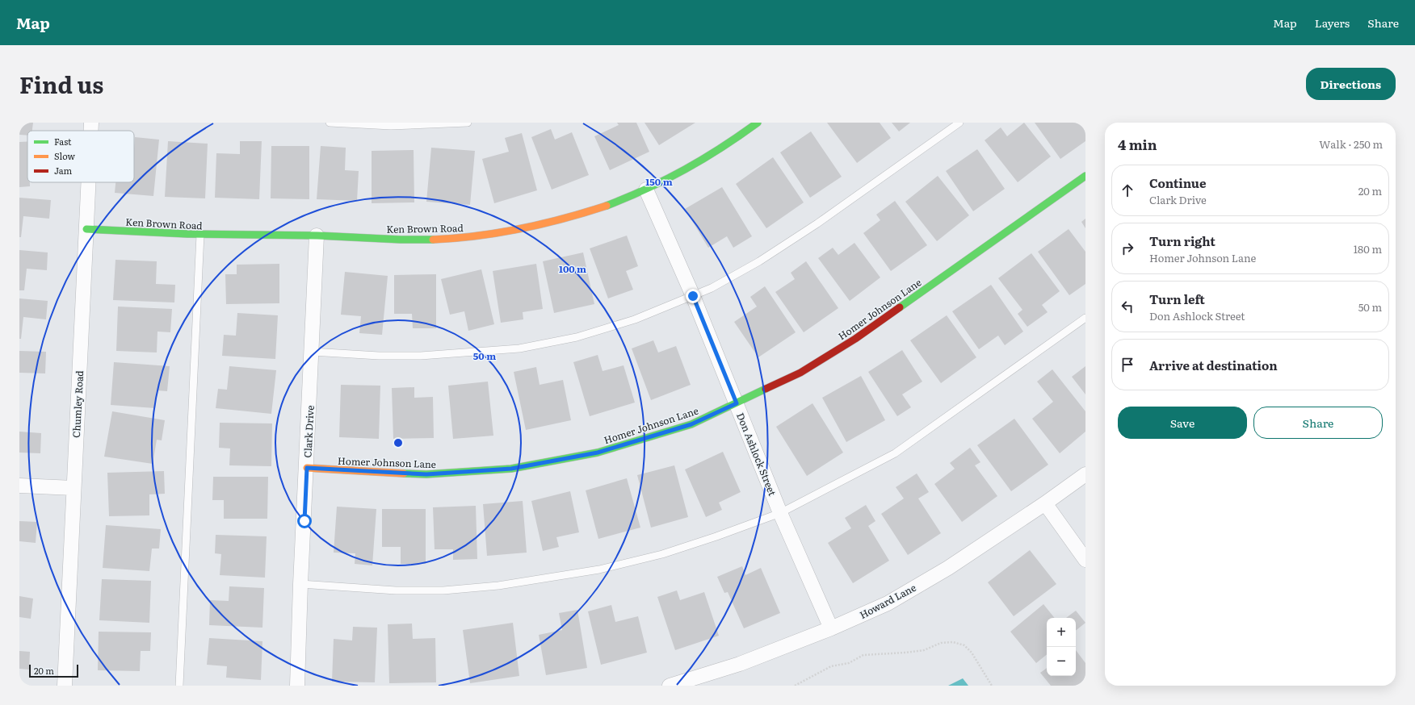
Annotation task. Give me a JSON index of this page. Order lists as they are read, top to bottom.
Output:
{
  "streets": {
    "street": [
      "Ken Brown Road",
      "Homer Johnson Lane",
      "Chumley Road",
      "Clark Drive",
      "Don Ashlock Street",
      "Howard Lane"
    ]
  },
  "crossings": [
    ["Ken Brown Road", "Chumley Road"],
    ["Ken Brown Road", "Clark Drive"],
    ["Ken Brown Road", "Don Ashlock Street"],
    ["Homer Johnson Lane", "Clark Drive"],
    ["Homer Johnson Lane", "Don Ashlock Street"],
    ["Don Ashlock Street", "Howard Lane"]
  ],
  "legend": ["Fast", "Slow", "Jam"],
  "scale_bar": "20 m",
  "page": {
    "header": "Map",
    "nav": ["Map", "Layers", "Share"],
    "title": "Find us",
    "buttons": [
      "Directions",
      ["Save", "Share"]
    ],
    "heading": ["4 min", "Walk · 250 m"],
    "list": [
      ["Continue", "Clark Drive", "20 m"],
      ["Turn right", "Homer Johnson Lane", "180 m"],
      ["Turn left", "Don Ashlock Street", "50 m"],
      "Arrive at destination"
    ],
    "map_buttons": ["+", "−"],
    "scale": "20 m"
  },
  "rings": ["150 m", "100 m", "50 m"]
}
